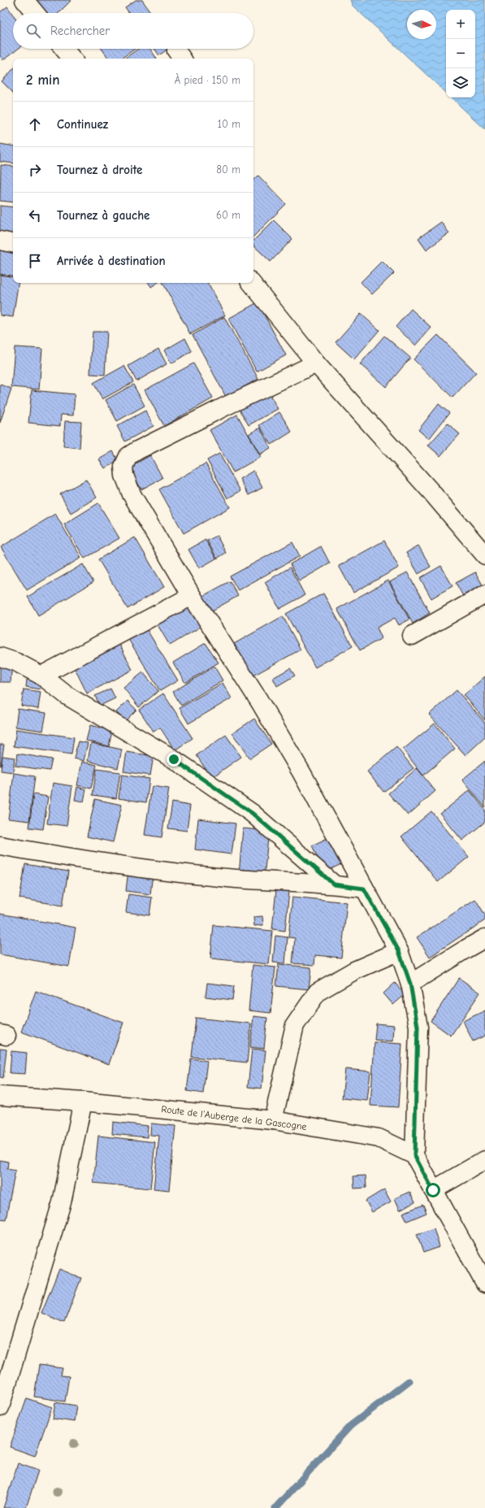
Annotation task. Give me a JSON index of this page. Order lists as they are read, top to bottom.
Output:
{
  "streets": {
    "street": ["Route de l'Auberge de la Gascogne"]
  },
  "north": "right",
  "page": {
    "map_buttons": ["+", "−"],
    "search": "Rechercher",
    "heading": ["2 min", "À pied · 150 m"],
    "list": [
      ["Continuez", "10 m"],
      ["Tournez à droite", "80 m"],
      ["Tournez à gauche", "60 m"],
      "Arrivée à destination"
    ]
  }
}
